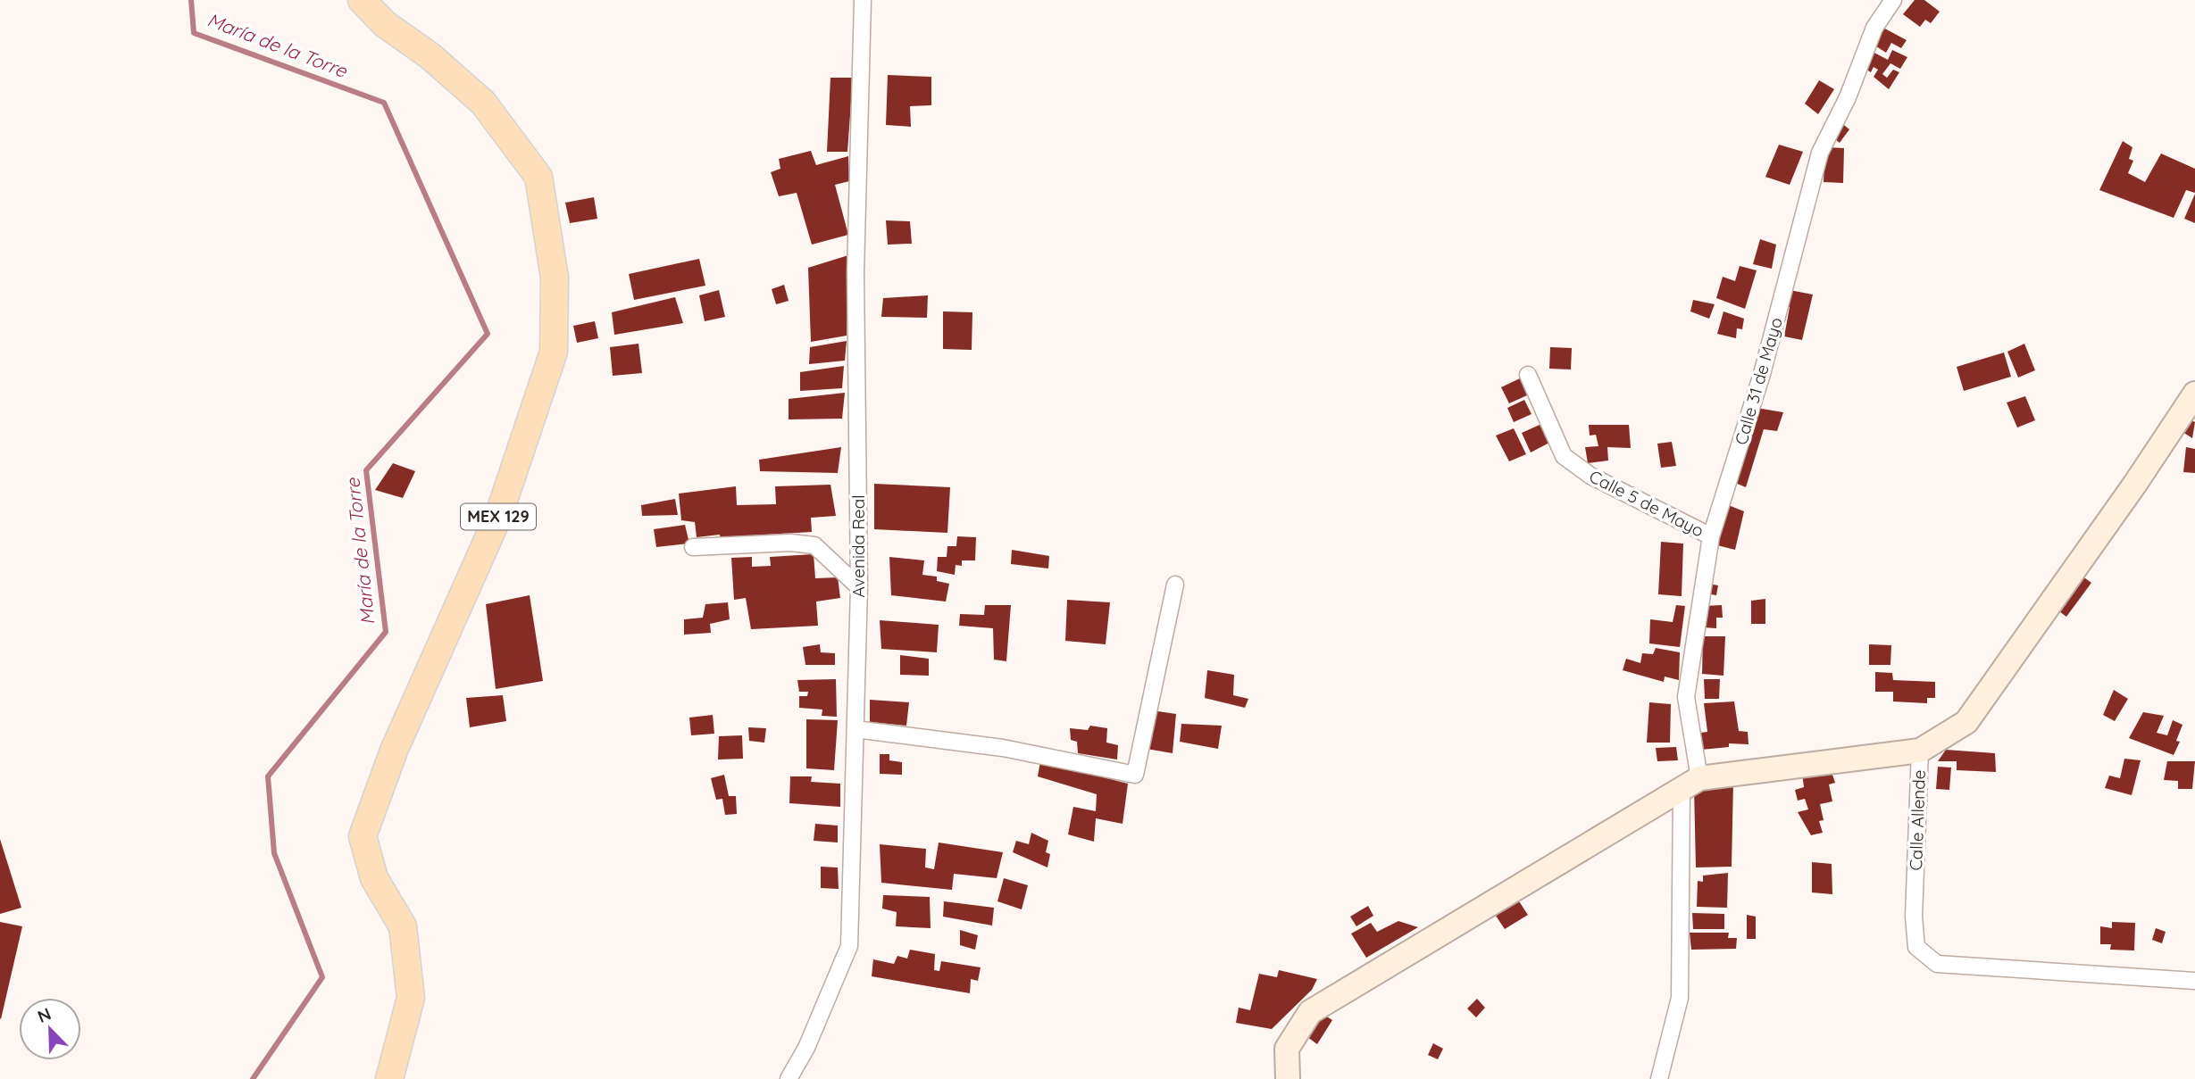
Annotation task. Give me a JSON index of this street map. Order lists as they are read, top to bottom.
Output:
{
  "streets": {
    "main road": ["MEX 129"],
    "street": [
      "Calle 31 de Mayo",
      "Calle 5 de Mayo",
      "Avenida Real",
      "Calle Allende"
    ]
  },
  "crossings": [
    ["Calle 31 de Mayo", "Calle 5 de Mayo"]
  ],
  "water": ["María de la Torre"],
  "north": "top left"
}
